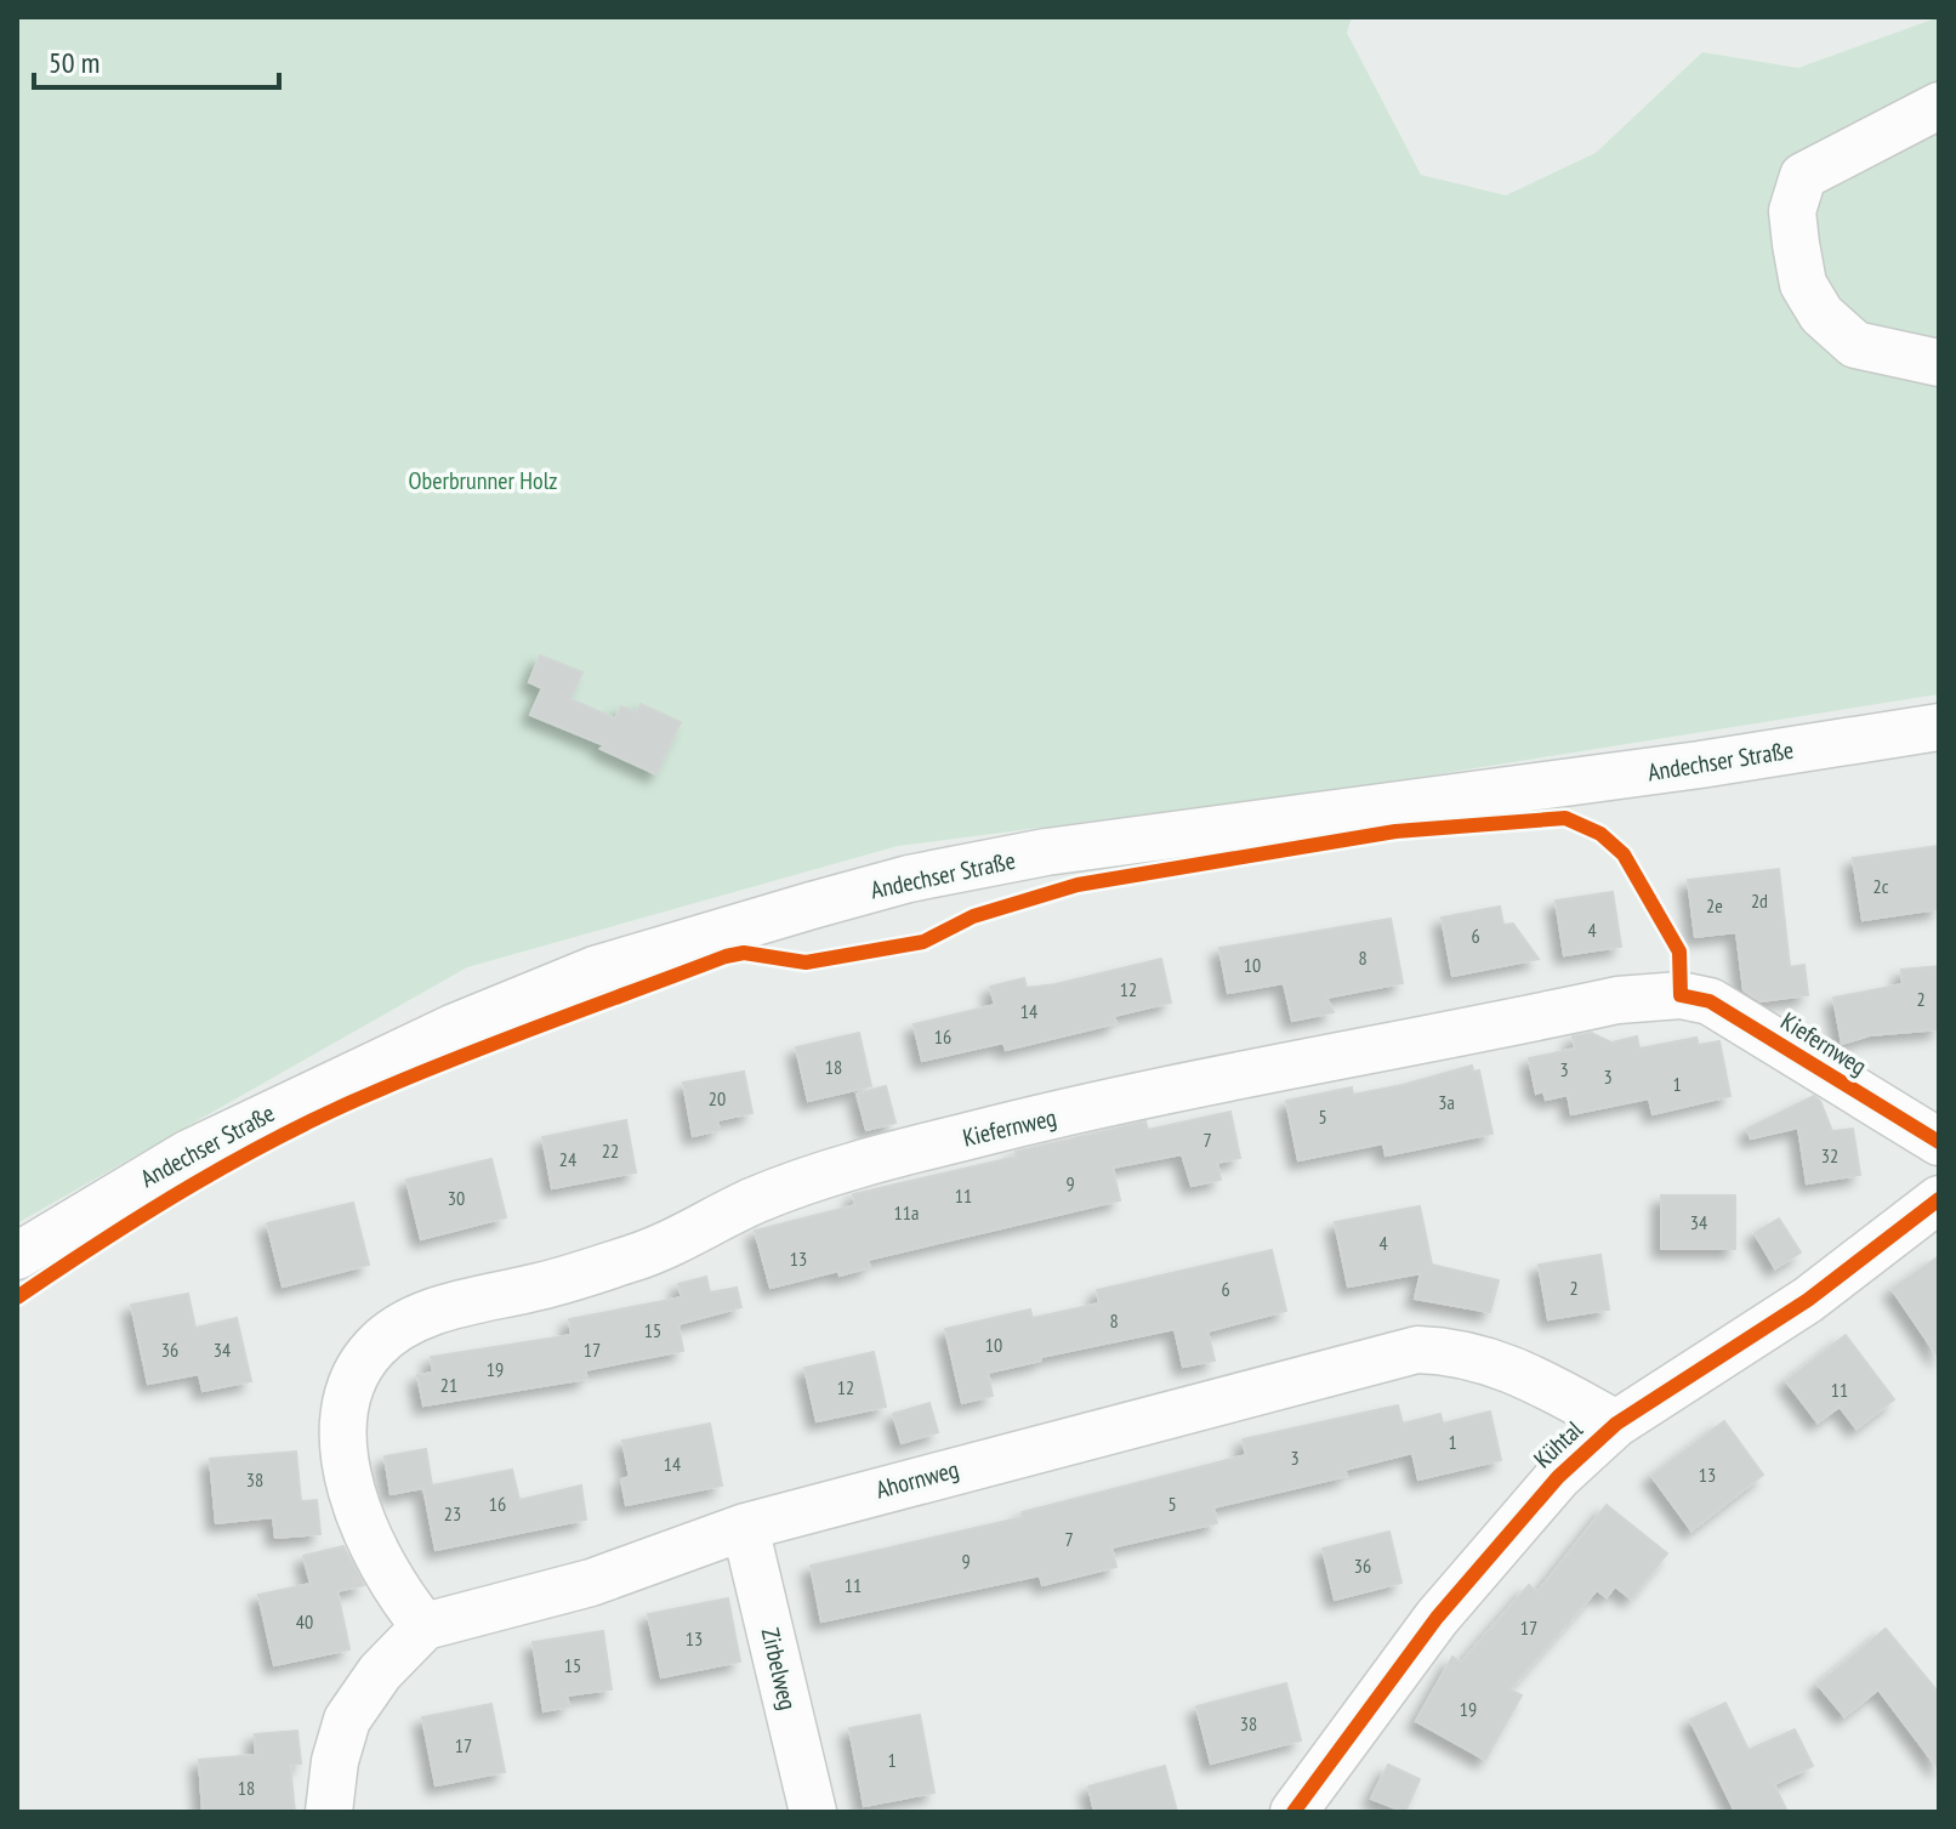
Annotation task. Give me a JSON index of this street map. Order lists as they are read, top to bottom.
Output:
{
  "streets": {
    "street": [
      "Andechser Straße",
      "Kiefernweg",
      "Kühtal",
      "Ahornweg",
      "Zirbelweg"
    ]
  },
  "crossings": [
    ["Kiefernweg", "Ahornweg"],
    ["Kühtal", "Ahornweg"],
    ["Ahornweg", "Zirbelweg"]
  ],
  "parks": ["Oberbrunner Holz"],
  "house_numbers": [
    "2c",
    "2d",
    "2e",
    "4",
    "6",
    "8",
    "10",
    "12",
    "2",
    "14",
    "16",
    "18",
    "3",
    "3",
    "1",
    "20",
    "3a",
    "5",
    "7",
    "22",
    "32",
    "24",
    "9",
    "11",
    "30",
    "11a",
    "34",
    "4",
    "13",
    "2",
    "6",
    "8",
    "15",
    "10",
    "36",
    "34",
    "17",
    "19",
    "21",
    "12",
    "11",
    "1",
    "3",
    "14",
    "13",
    "38",
    "16",
    "5",
    "23",
    "7",
    "9",
    "36",
    "11",
    "40",
    "17",
    "13",
    "15",
    "19",
    "38",
    "17",
    "1",
    "18"
  ],
  "scale_bar": "50 m"
}
